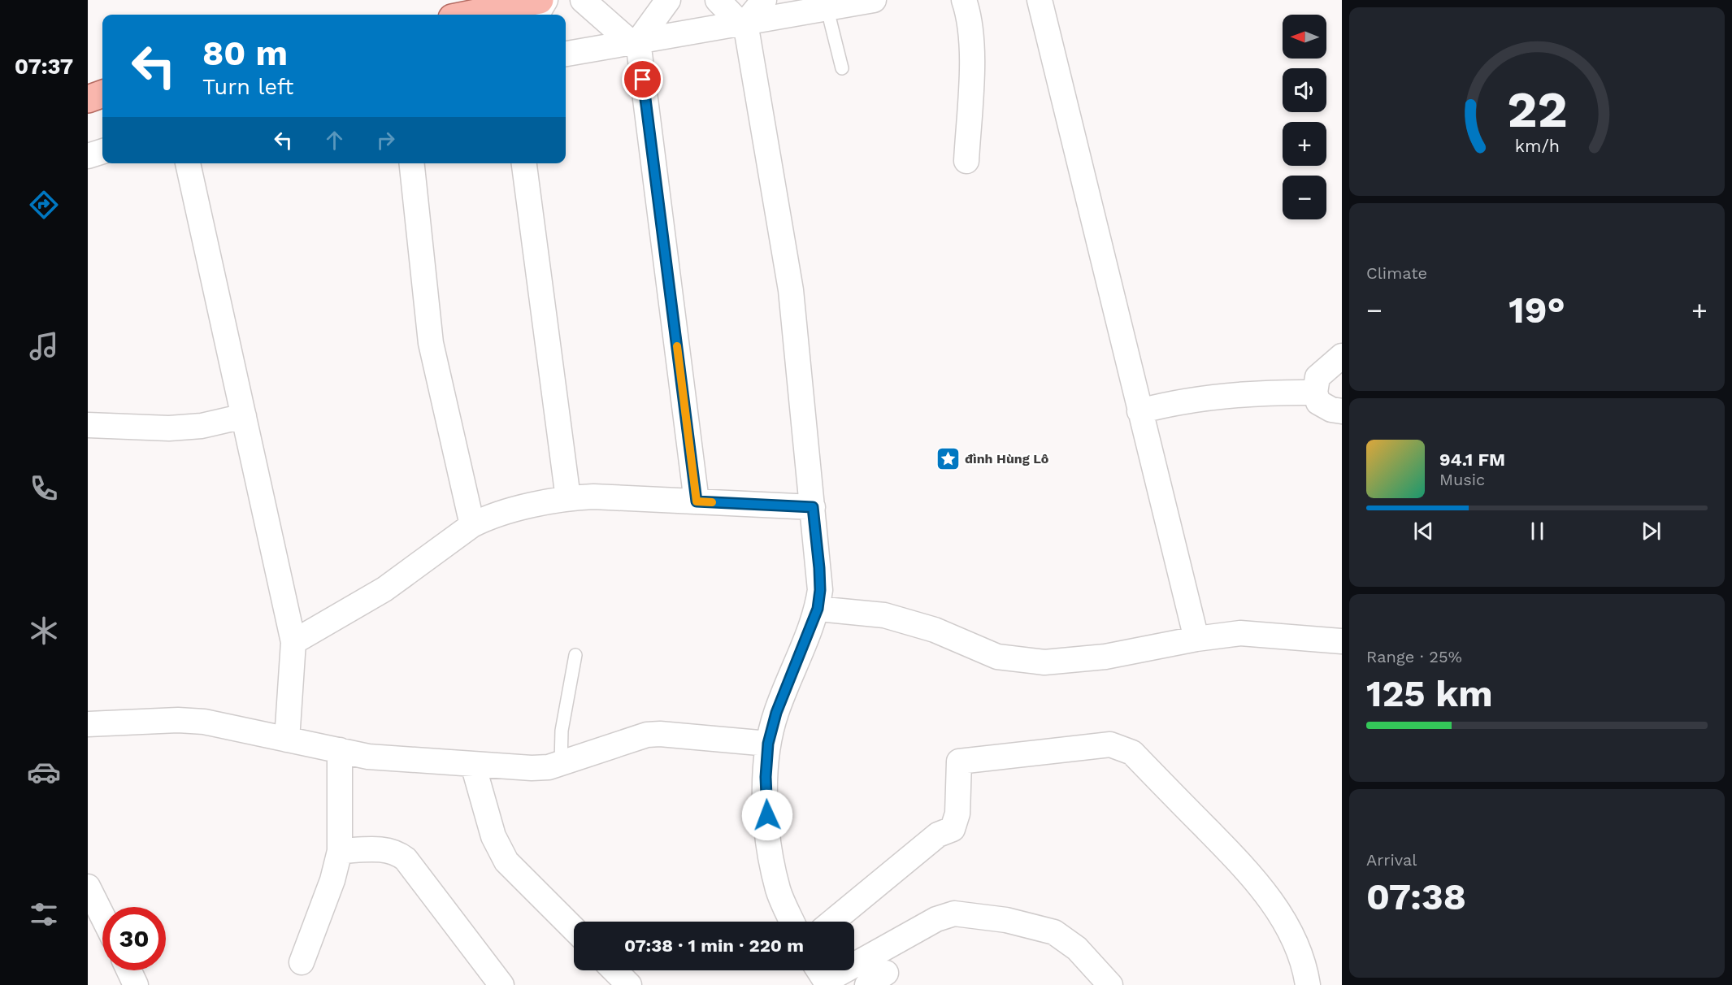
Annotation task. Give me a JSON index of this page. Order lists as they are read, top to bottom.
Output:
{
  "places": {
    "place": ["đình Hùng Lô"]
  },
  "north": "left",
  "page": {
    "tabs": "07:37",
    "map_buttons": ["+", "−"],
    "turn": ["80 m", "Turn left"],
    "tile": [
      "Climate",
      ["Range · 25%", "125 km"],
      ["Arrival", "07:38"]
    ],
    "heat": ["−", "19°", "+"],
    "song": ["94.1 FM", "Music"],
    "limit": "30",
    "trip": "07:38 · 1 min · 220 m",
    "gauge": ["22", "km/h"]
  }
}
